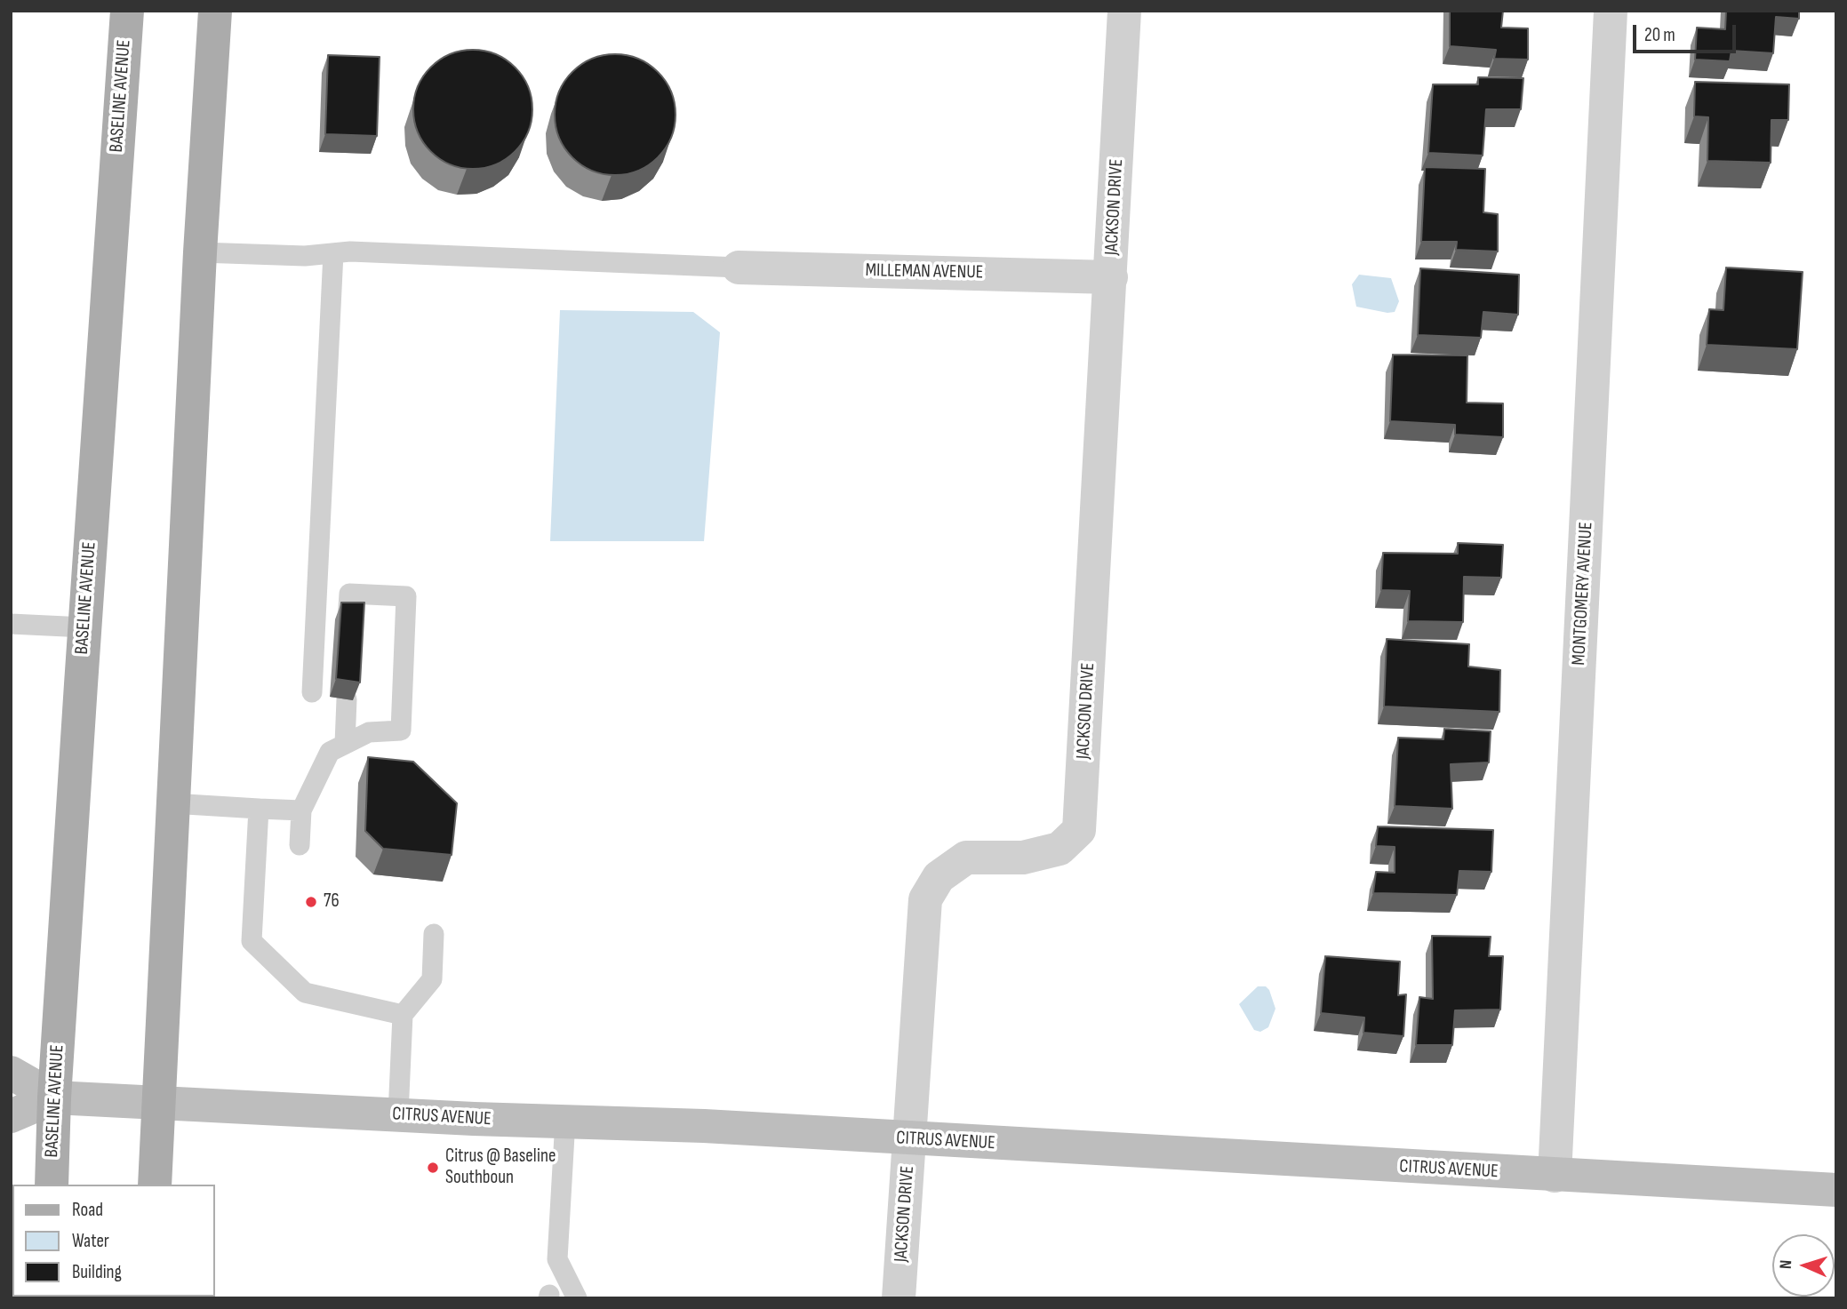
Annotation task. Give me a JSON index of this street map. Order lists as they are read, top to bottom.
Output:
{
  "streets": {
    "main road": ["BASELINE AVENUE", "CITRUS AVENUE"],
    "street": ["JACKSON DRIVE", "MILLEMAN AVENUE", "MONTGOMERY AVENUE"]
  },
  "crossings": [
    ["BASELINE AVENUE", "CITRUS AVENUE"],
    ["JACKSON DRIVE", "MILLEMAN AVENUE"],
    ["JACKSON DRIVE", "CITRUS AVENUE"],
    ["MONTGOMERY AVENUE", "CITRUS AVENUE"]
  ],
  "places": ["76", "Citrus @ Baseline Southboun"],
  "legend": ["Road", "Water", "Building"],
  "scale_bar": "20 m",
  "north": "left"
}
